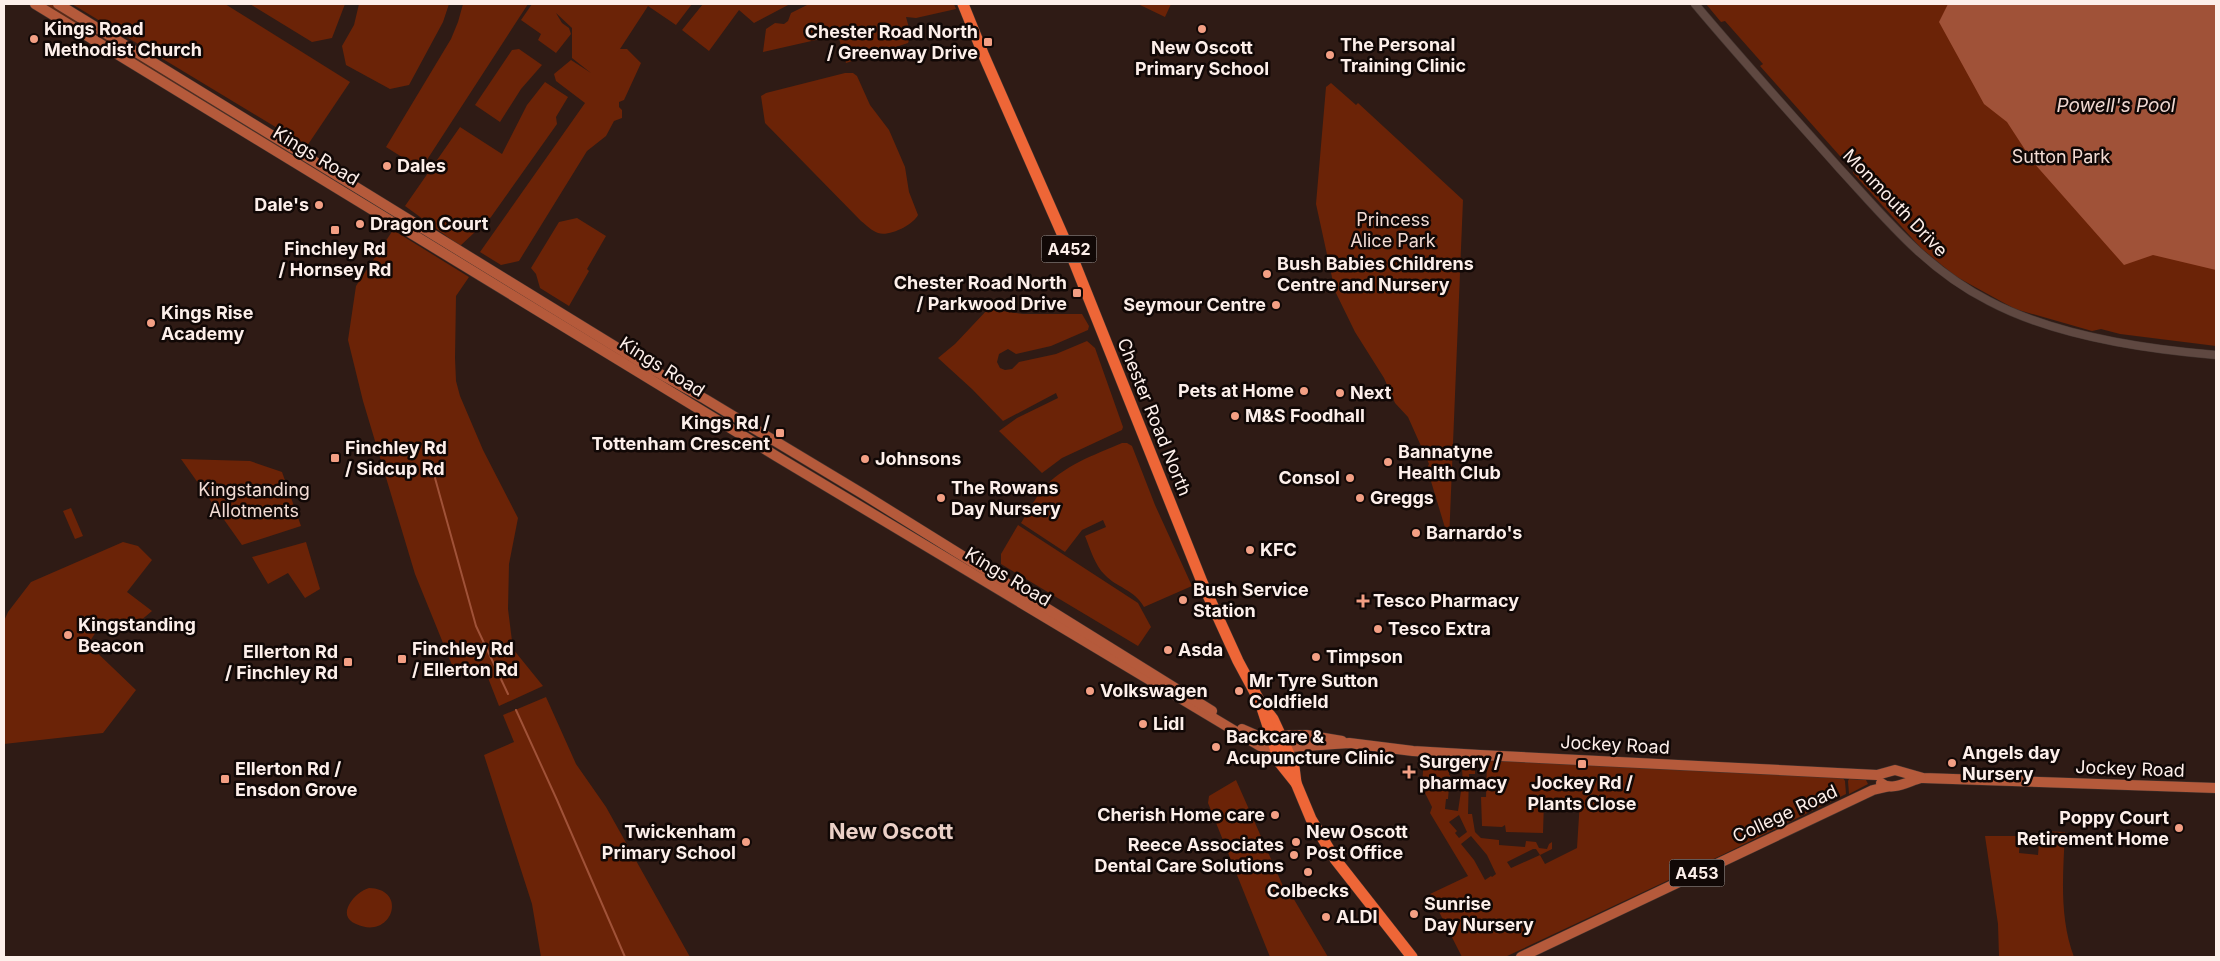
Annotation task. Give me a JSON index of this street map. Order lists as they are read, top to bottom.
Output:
{
  "streets": {
    "highway": ["A452", "Chester Road North"],
    "main road": [
      "Kings Road",
      "Jockey Road",
      "College Road",
      "A453"
    ],
    "street": ["Monmouth Drive"]
  },
  "crossings": [
    ["Kings Road", "A452"],
    ["Kings Road", "Chester Road North"],
    ["Kings Road", "Jockey Road"],
    ["A452", "Chester Road North"],
    ["A452", "Jockey Road"],
    ["Chester Road North", "Jockey Road"],
    ["Jockey Road", "College Road"]
  ],
  "districts": ["New Oscott"],
  "water": ["Powell's Pool"],
  "parks": ["Sutton Park", "Princess Alice Park", "Kingstanding Allotments"],
  "places": {
    "other": [
      "New Oscott Primary School",
      "Kings Road Methodist Church",
      "The Personal Training Clinic",
      "Dales",
      "Dale's",
      "Dragon Court",
      "Bush Babies Childrens Centre and Nursery",
      "Seymour Centre",
      "Kings Rise Academy",
      "Pets at Home",
      "Next",
      "M&S Foodhall",
      "Johnsons",
      "Bannatyne Health Club",
      "Consol",
      "The Rowans Day Nursery",
      "Greggs",
      "Barnardo's",
      "KFC",
      "Bush Service Station",
      "Tesco Extra",
      "Kingstanding Beacon",
      "Asda",
      "Timpson",
      "Volkswagen",
      "Mr Tyre Sutton Coldfield",
      "Lidl",
      "Backcare & Acupuncture Clinic",
      "Angels day Nursery",
      "Cherish Home care",
      "Poppy Court Retirement Home",
      "Twickenham Primary School",
      "New Oscott Post Office",
      "Reece Associates Dental Care Solutions",
      "Colbecks",
      "Sunrise Day Nursery",
      "ALDI"
    ],
    "transit": [
      "Chester Road North / Greenway Drive",
      "Finchley Rd / Hornsey Rd",
      "Chester Road North / Parkwood Drive",
      "Kings Rd / Tottenham Crescent",
      "Finchley Rd / Sidcup Rd",
      "Finchley Rd / Ellerton Rd",
      "Ellerton Rd / Finchley Rd",
      "Jockey Rd / Plants Close",
      "Ellerton Rd / Ensdon Grove"
    ],
    "health": ["Tesco Pharmacy", "Surgery / pharmacy"]
  }
}
